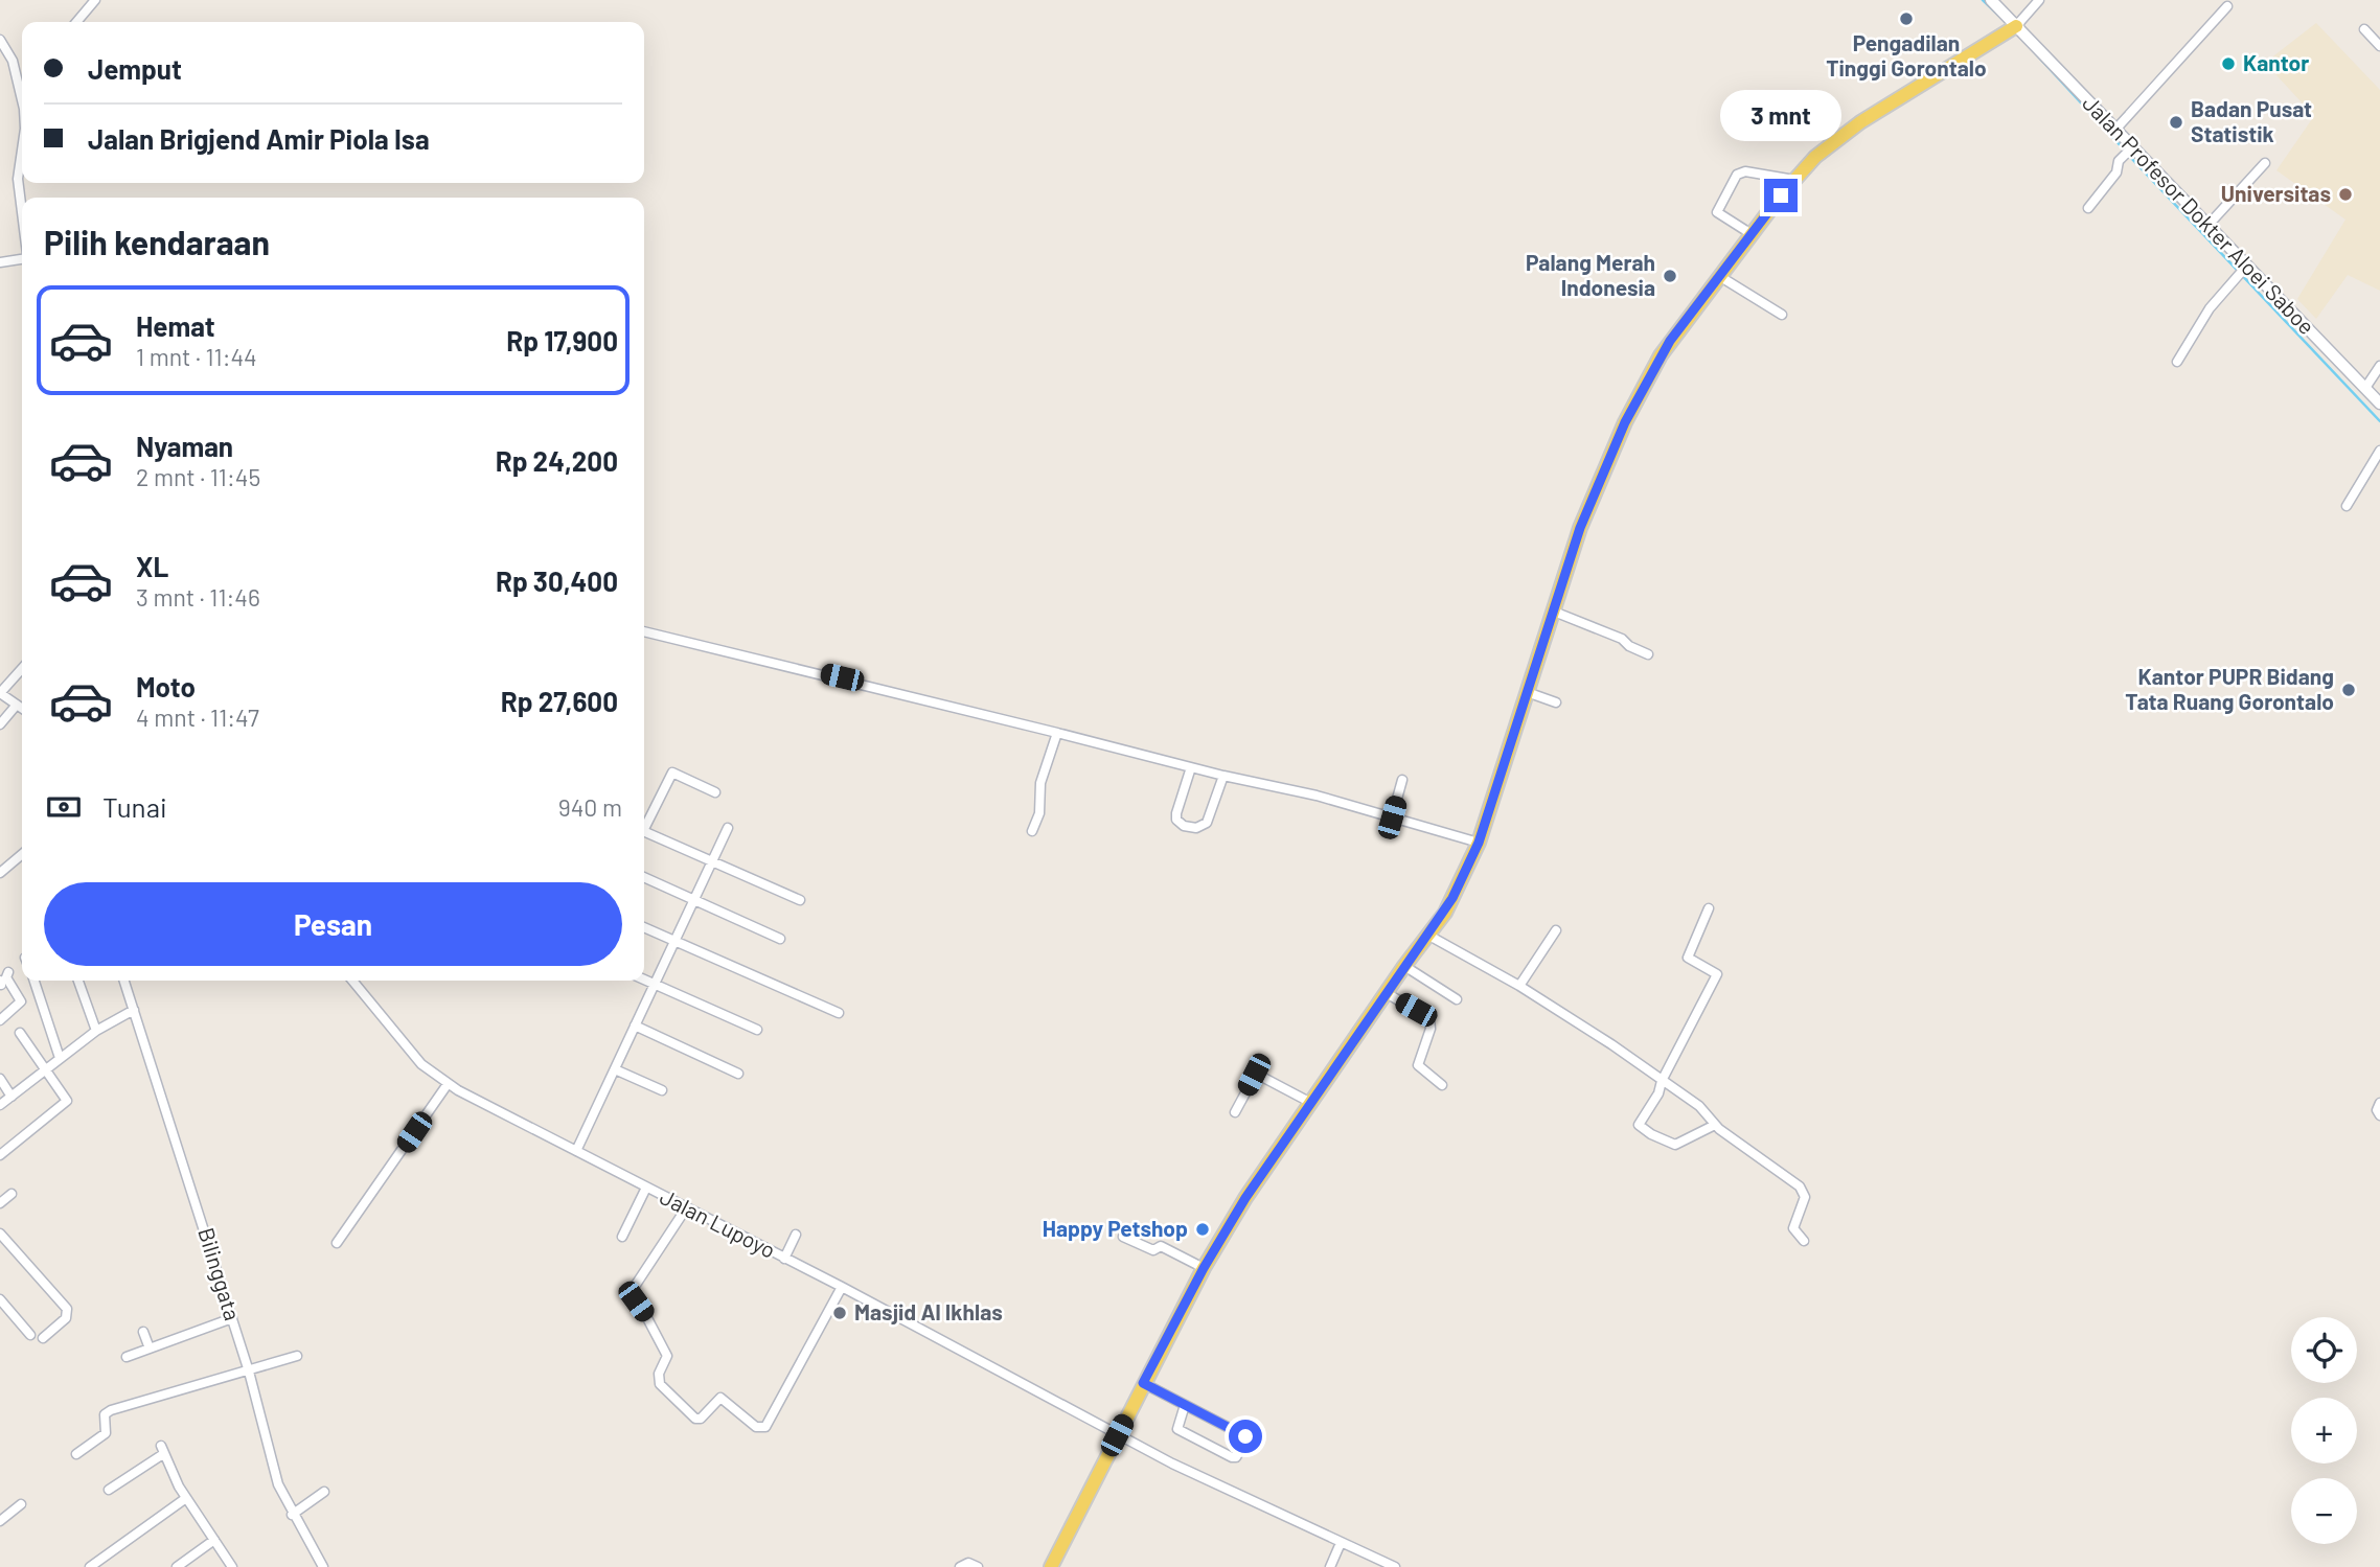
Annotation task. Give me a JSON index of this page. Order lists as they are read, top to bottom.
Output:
{
  "streets": {
    "street": ["Jalan Profesor Dokter Aloei Saboe", "Jalan Lupoyo", "Bilinggata"]
  },
  "places": [
    "Pengadilan Tinggi Gorontalo",
    "Kantor",
    "Badan Pusat Statistik",
    "Universitas",
    "Palang Merah Indonesia",
    "Kantor PUPR Bidang Tata Ruang Gorontalo",
    "Happy Petshop",
    "Masjid Al Ikhlas"
  ],
  "page": {
    "banner": ["Jemput", "Jalan Brigjend Amir Piola Isa"],
    "bubble": "3 mnt",
    "heading": "Pilih kendaraan",
    "list": [
      {
        "name": "Hemat",
        "note": "1 mnt · 11:44",
        "value": "Rp 17,900"
      },
      {
        "name": "Nyaman",
        "note": "2 mnt · 11:45",
        "value": "Rp 24,200"
      },
      {
        "name": "XL",
        "note": "3 mnt · 11:46",
        "value": "Rp 30,400"
      },
      {
        "name": "Moto",
        "note": "4 mnt · 11:47",
        "value": "Rp 27,600"
      }
    ],
    "pay": ["Tunai", "940 m"],
    "buttons": "Pesan",
    "map_buttons": ["+", "−"]
  }
}
